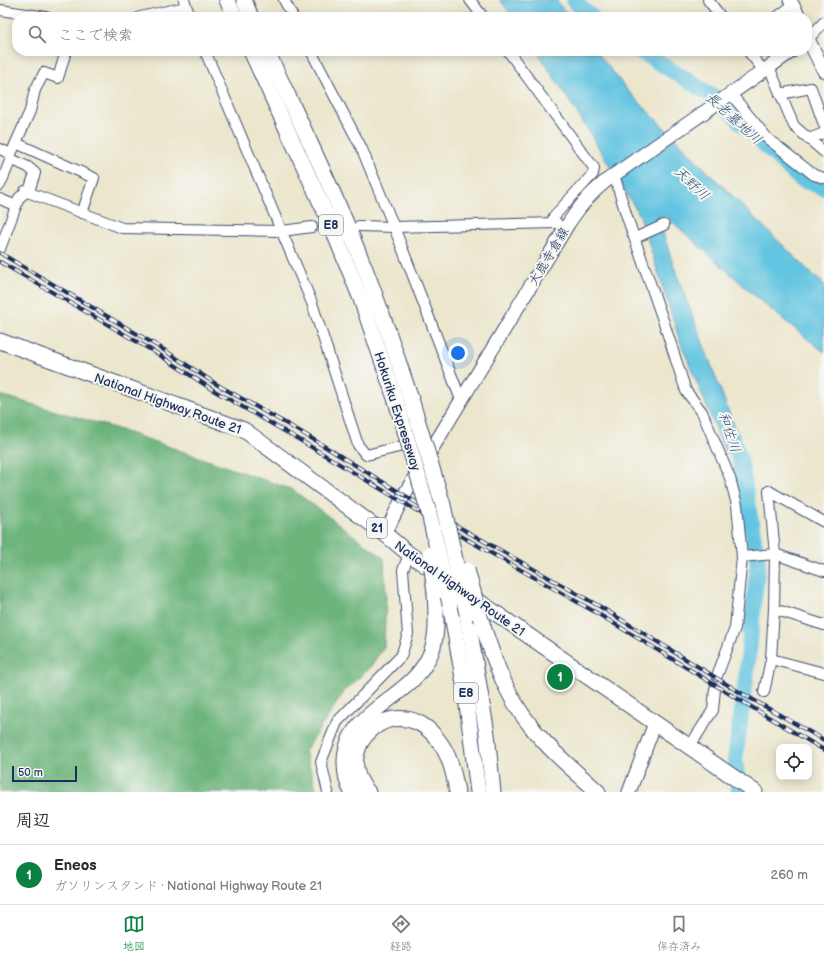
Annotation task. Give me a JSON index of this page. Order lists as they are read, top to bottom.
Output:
{
  "streets": {
    "highway": [
      "E8",
      "National Highway Route 21",
      "Hokuriku Expressway",
      "21"
    ],
    "main road": ["大鹿寺倉線"]
  },
  "crossings": [
    ["大鹿寺倉線", "National Highway Route 21"]
  ],
  "water": ["長老墓地川", "天野川", "和佐川"],
  "scale_bar": "50 m",
  "page": {
    "search": "ここで検索",
    "pins": "1",
    "scale": "50 m",
    "heading": "周辺",
    "list": [
      {
        "mark": "1",
        "name": "Eneos",
        "note": "ガソリンスタンド · National Highway Route 21",
        "value": "260 m"
      }
    ],
    "nav": ["地図", "経路", "保存済み"]
  }
}
